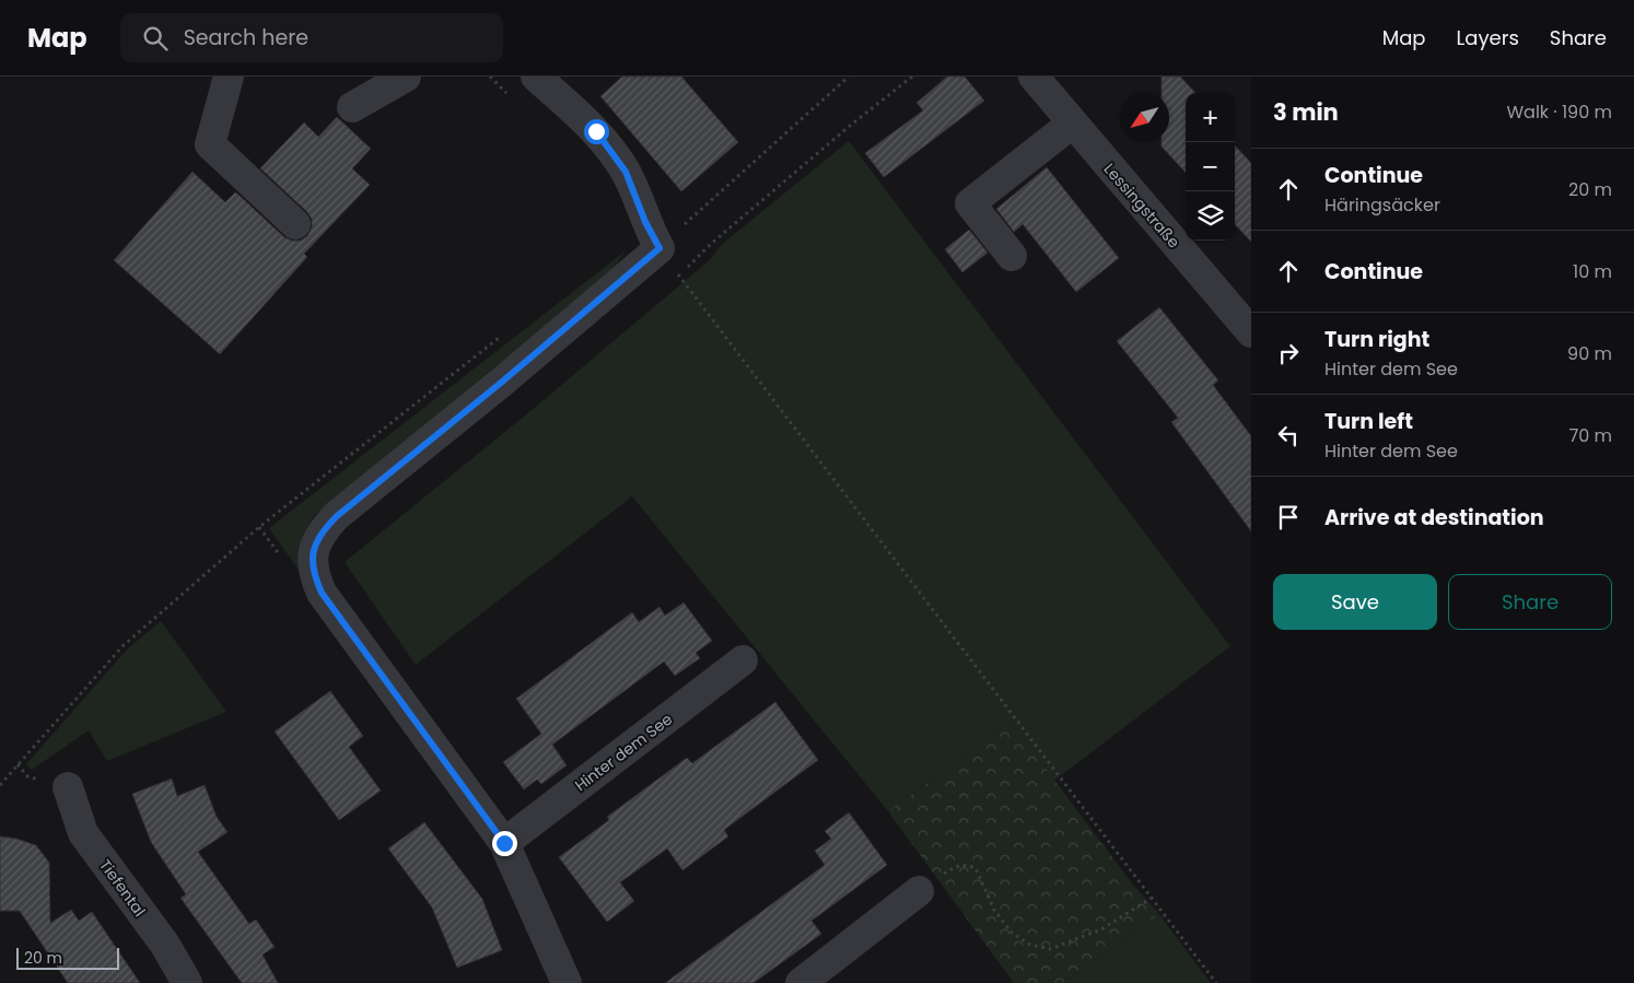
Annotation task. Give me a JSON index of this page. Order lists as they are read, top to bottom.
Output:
{
  "streets": {
    "street": ["Lessingstraße", "Hinter dem See", "Tiefental"]
  },
  "scale_bar": "20 m",
  "north": "bottom left",
  "page": {
    "header": "Map",
    "search": "Search here",
    "nav": ["Map", "Layers", "Share"],
    "heading": ["3 min", "Walk · 190 m"],
    "map_buttons": ["+", "−"],
    "list": [
      ["Continue", "Häringsäcker", "20 m"],
      ["Continue", "10 m"],
      ["Turn right", "Hinter dem See", "90 m"],
      ["Turn left", "Hinter dem See", "70 m"],
      "Arrive at destination"
    ],
    "buttons": ["Save", "Share"],
    "scale": "20 m"
  }
}
